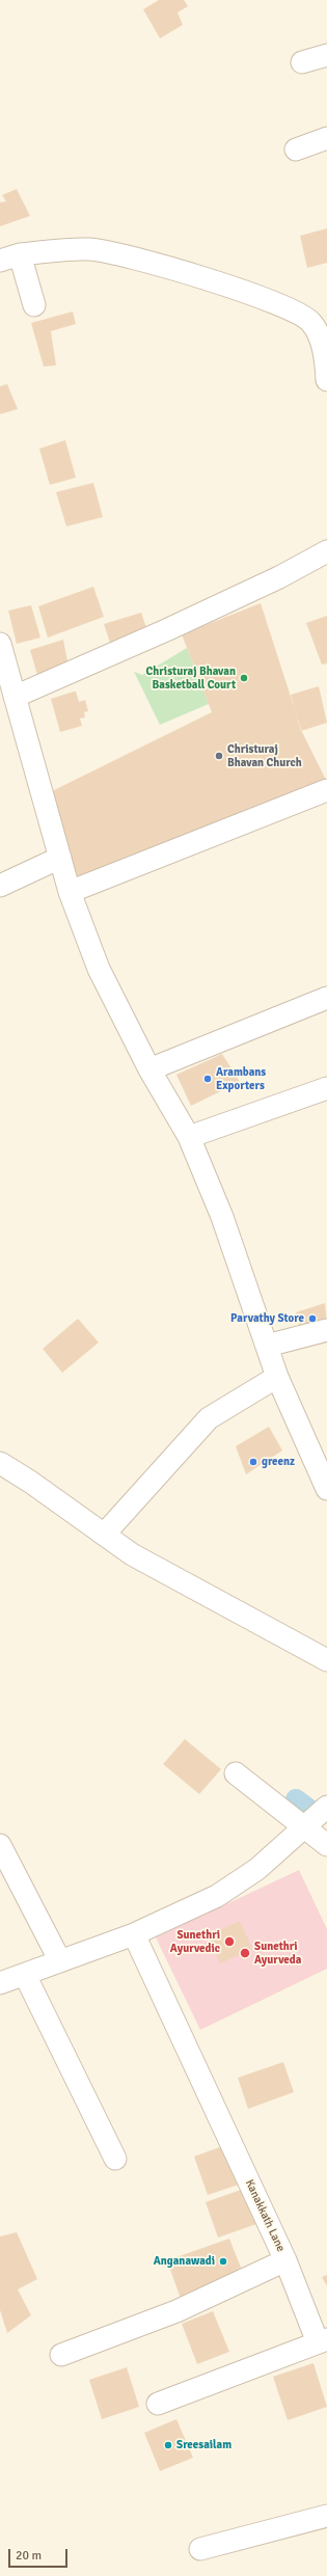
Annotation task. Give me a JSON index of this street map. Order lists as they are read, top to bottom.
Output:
{
  "streets": {
    "street": ["Kanakkath Lane"]
  },
  "places": [
    "Christuraj Bhavan Basketball Court",
    "Christuraj Bhavan Church",
    "Arambans Exporters",
    "Parvathy Store",
    "greenz",
    "Sunethri Ayurvedic",
    "Sunethri Ayurveda",
    "Anganawadi",
    "Sreesailam"
  ],
  "scale_bar": "20 m"
}
